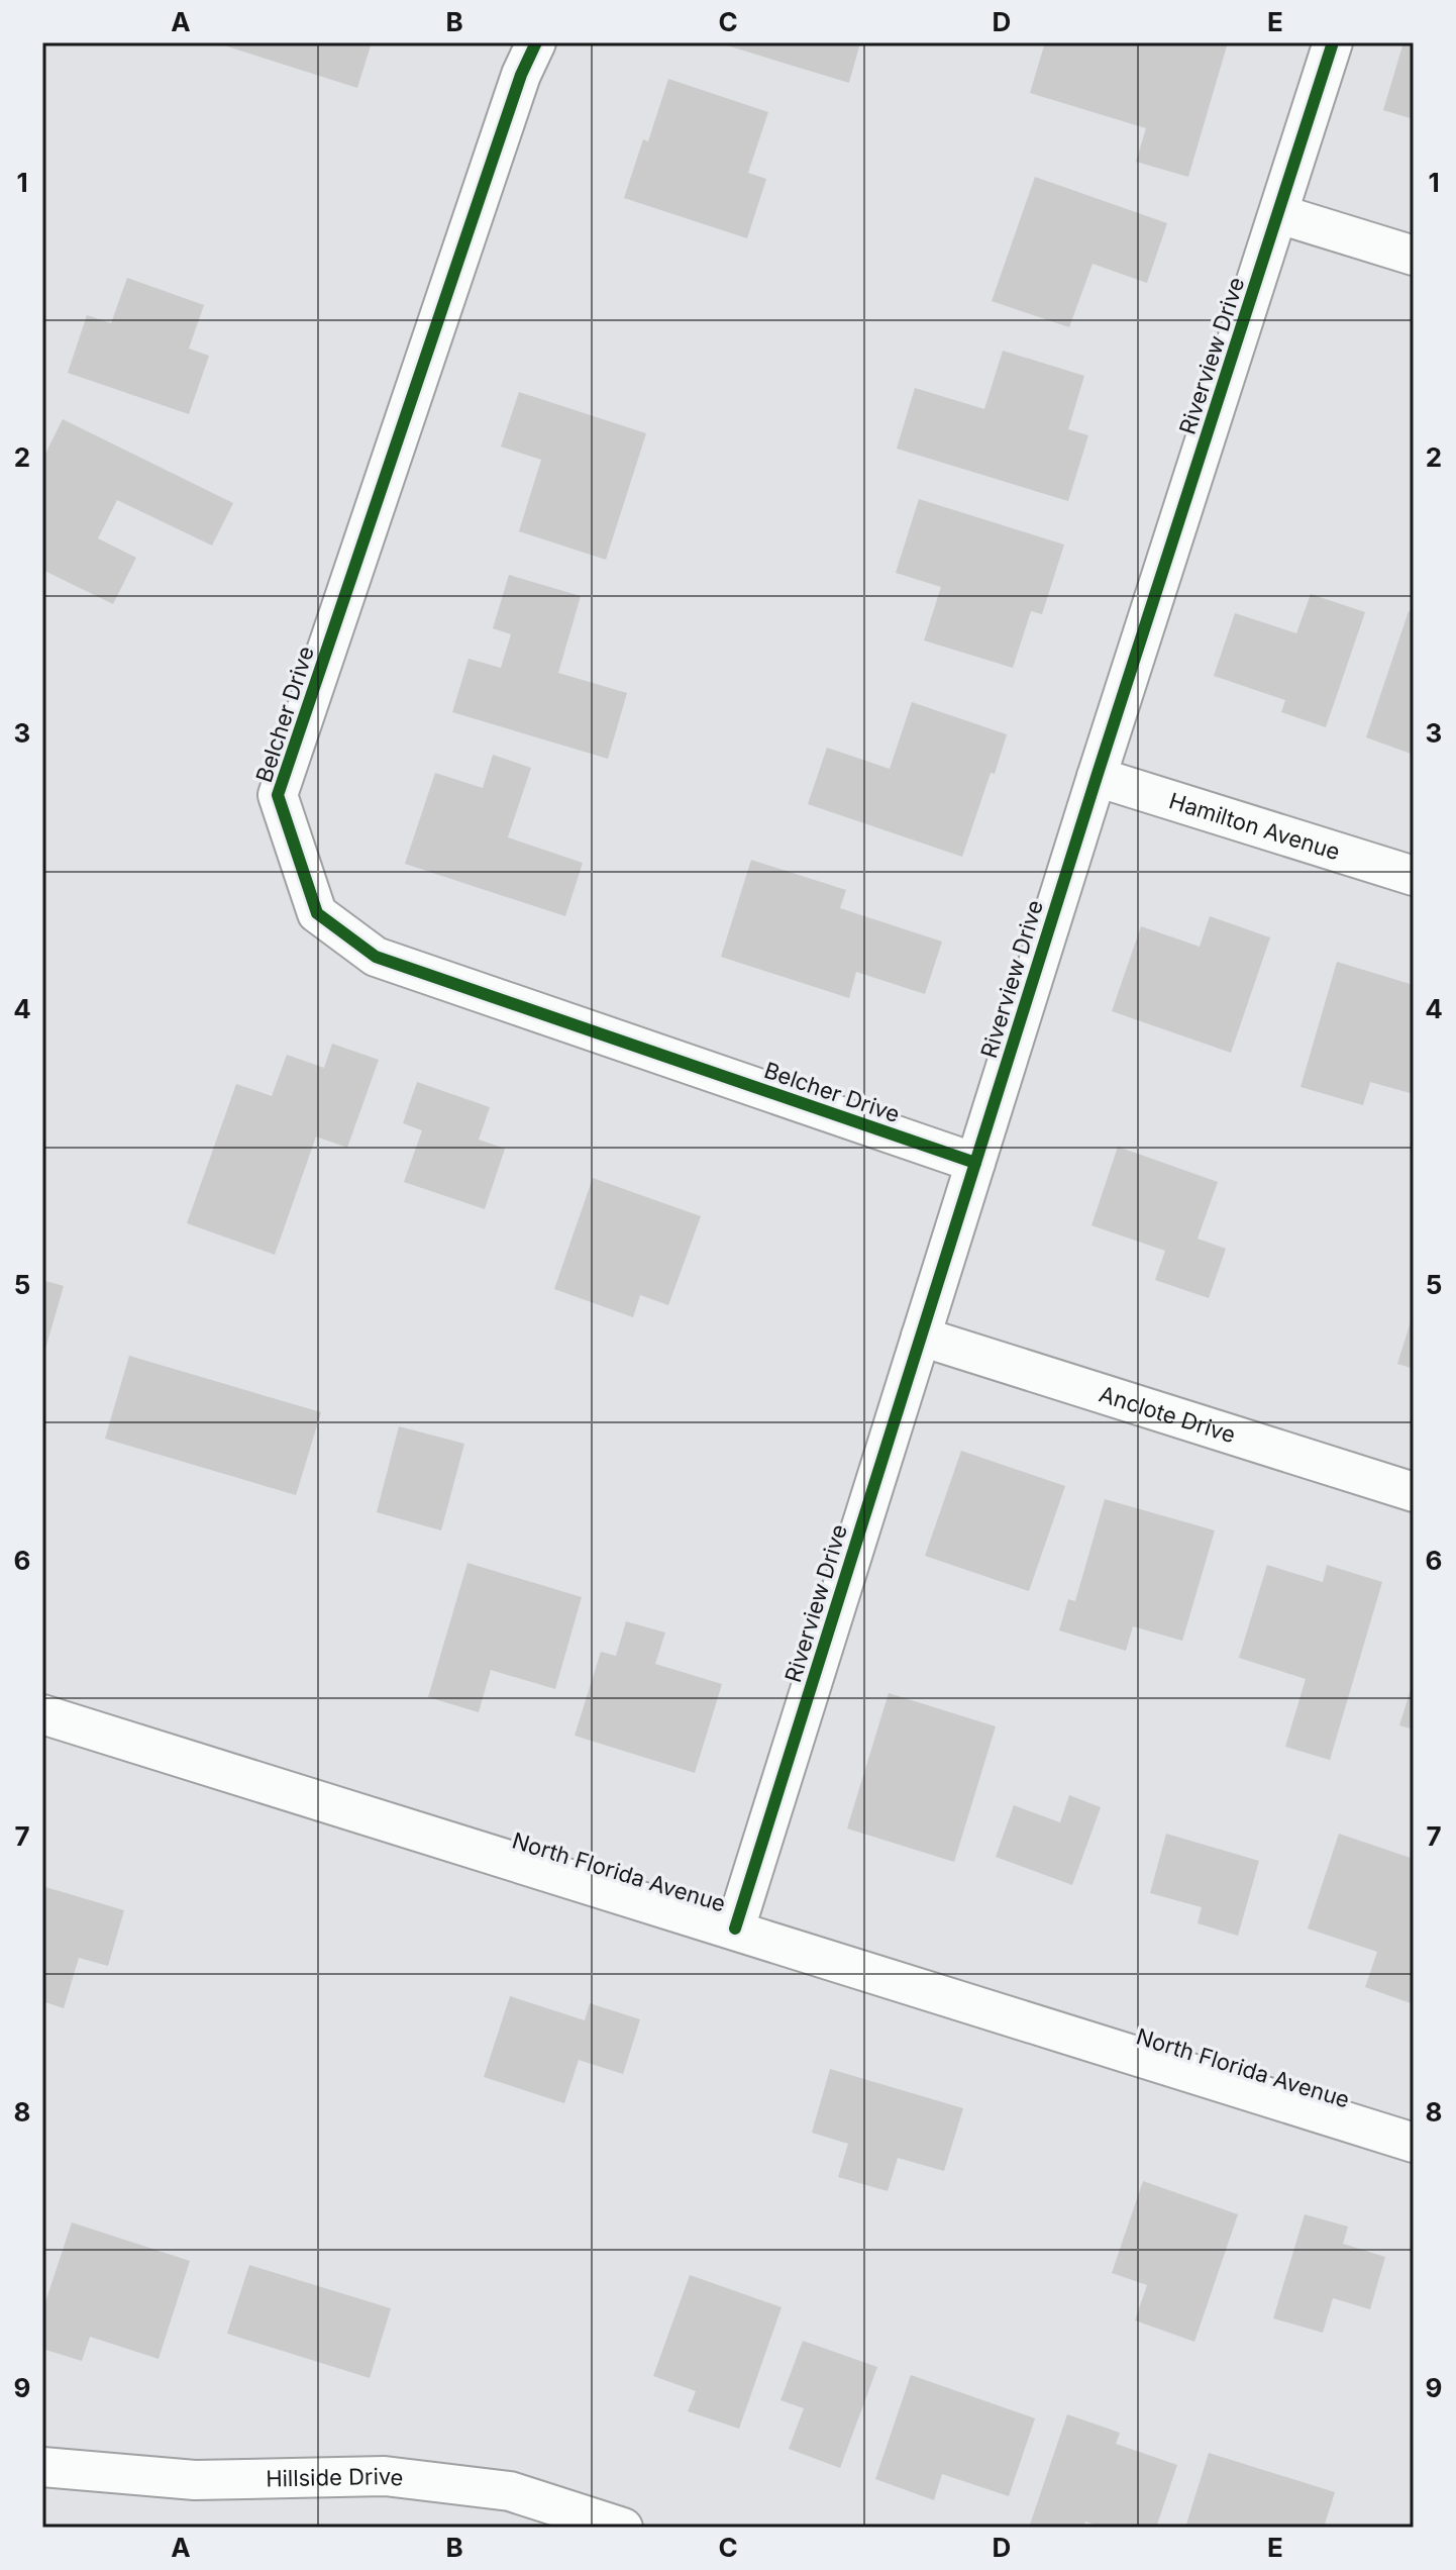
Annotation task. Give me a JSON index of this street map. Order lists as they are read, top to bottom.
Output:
{
  "streets": {
    "street": [
      "Riverview Drive",
      "Belcher Drive",
      "Hamilton Avenue",
      "Anclote Drive",
      "North Florida Avenue",
      "Hillside Drive"
    ]
  },
  "crossings": [
    ["Riverview Drive", "Belcher Drive"],
    ["Riverview Drive", "Hamilton Avenue"],
    ["Riverview Drive", "Anclote Drive"],
    ["Riverview Drive", "North Florida Avenue"]
  ],
  "grid": {
    "columns": [
      "A",
      "B",
      "C",
      "D",
      "E"
    ],
    "rows": [
      "1",
      "2",
      "3",
      "4",
      "5",
      "6",
      "7",
      "8",
      "9"
    ]
  }
}
